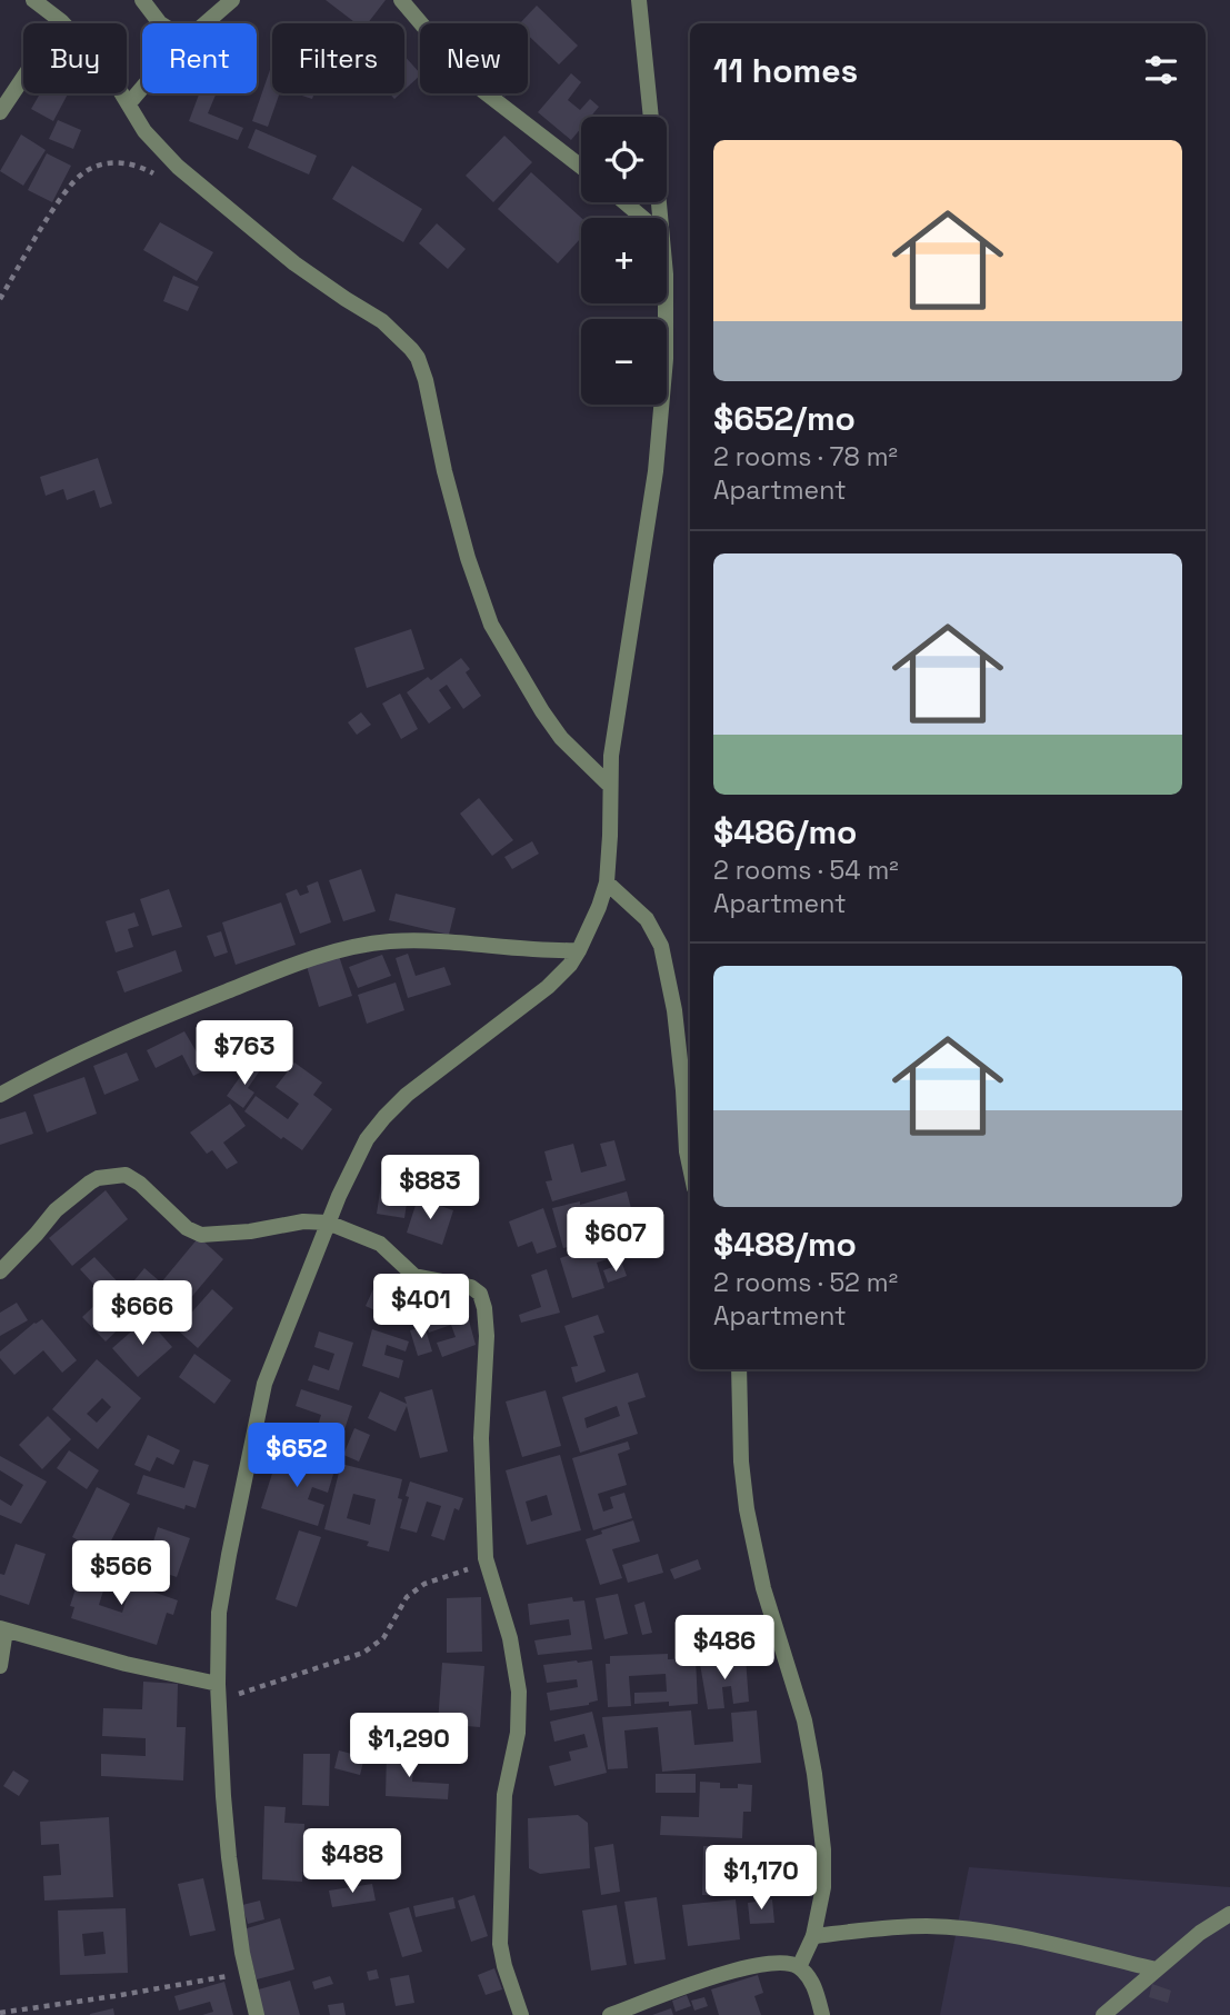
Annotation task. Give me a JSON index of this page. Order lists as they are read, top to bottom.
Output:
{
  "page": {
    "chip": [
      "Buy",
      "Rent",
      "Filters",
      "New"
    ],
    "heading": "11 homes",
    "map_buttons": ["+", "−"],
    "list": [
      {
        "name": "$652/mo",
        "note": "2 rooms · 78 m² · Apartment"
      },
      {
        "name": "$486/mo",
        "note": "2 rooms · 54 m² · Apartment"
      },
      {
        "name": "$488/mo",
        "note": "2 rooms · 52 m² · Apartment"
      }
    ],
    "price": [
      "$763",
      "$883",
      "$607",
      "$401",
      "$666",
      "$652",
      "$566",
      "$486",
      "$1,290",
      "$488",
      "$1,170"
    ]
  }
}
